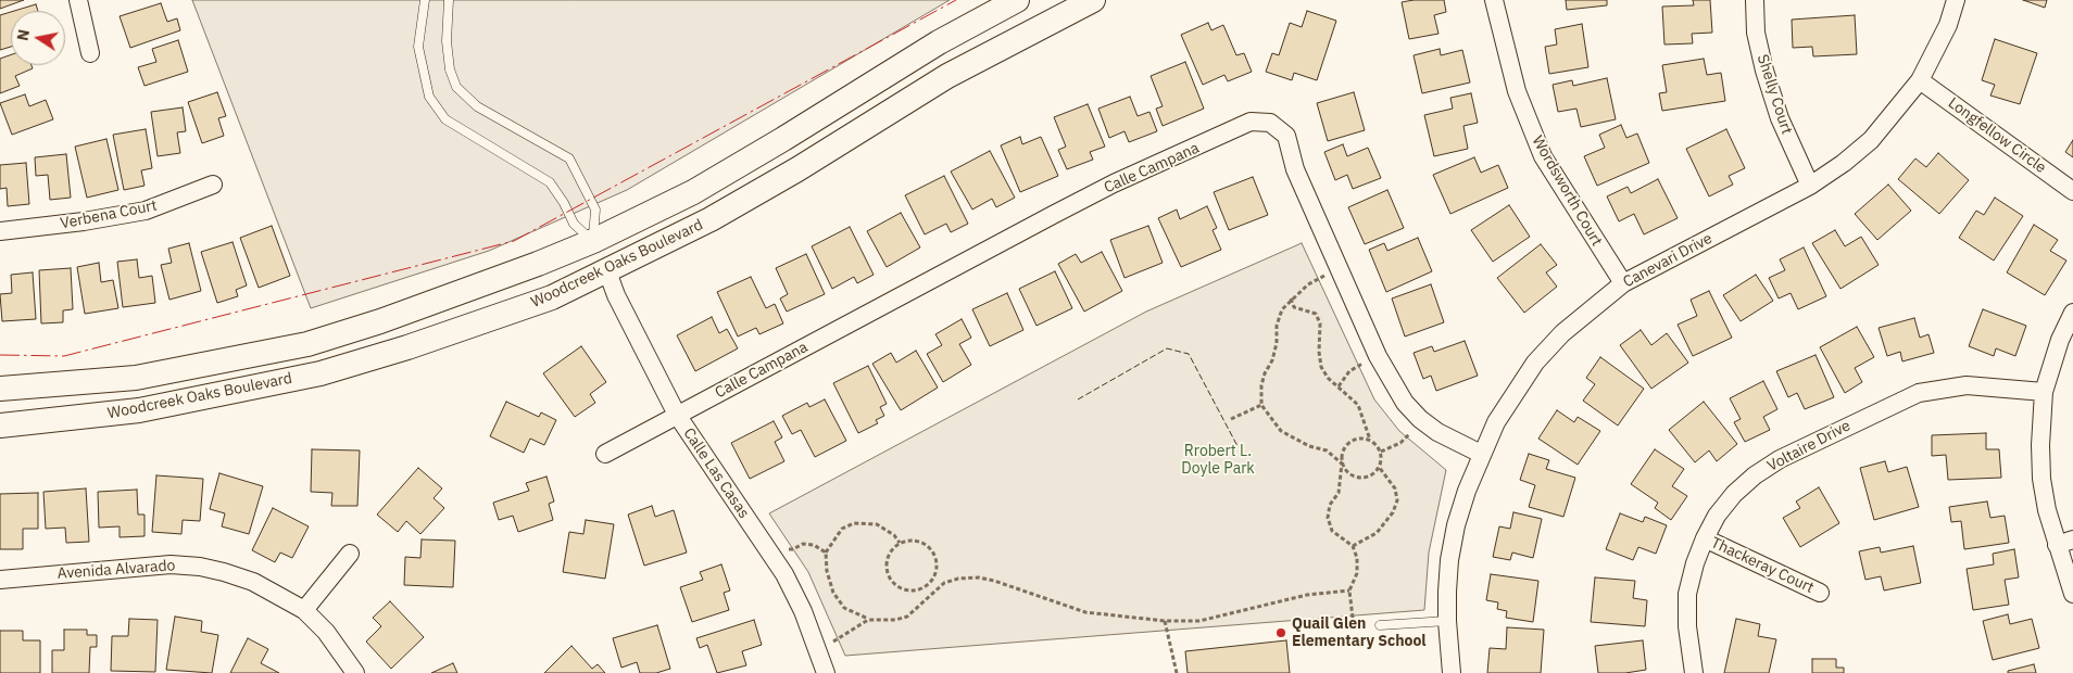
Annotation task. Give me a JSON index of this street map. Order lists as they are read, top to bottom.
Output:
{
  "streets": {
    "main road": ["Woodcreek Oaks Boulevard"],
    "street": [
      "Shelly Court",
      "Longfellow Circle",
      "Calle Campana",
      "Wordsworth Court",
      "Verbena Court",
      "Canevari Drive",
      "Voltaire Drive",
      "Calle Las Casas",
      "Thackeray Court",
      "Avenida Alvarado"
    ]
  },
  "crossings": [
    ["Shelly Court", "Canevari Drive"],
    ["Longfellow Circle", "Canevari Drive"],
    ["Calle Campana", "Canevari Drive"],
    ["Calle Campana", "Calle Las Casas"],
    ["Wordsworth Court", "Canevari Drive"],
    ["Woodcreek Oaks Boulevard", "Calle Las Casas"],
    ["Voltaire Drive", "Thackeray Court"]
  ],
  "parks": ["Rrobert L. Doyle Park"],
  "places": ["Quail Glen Elementary School"],
  "north": "left"
}
